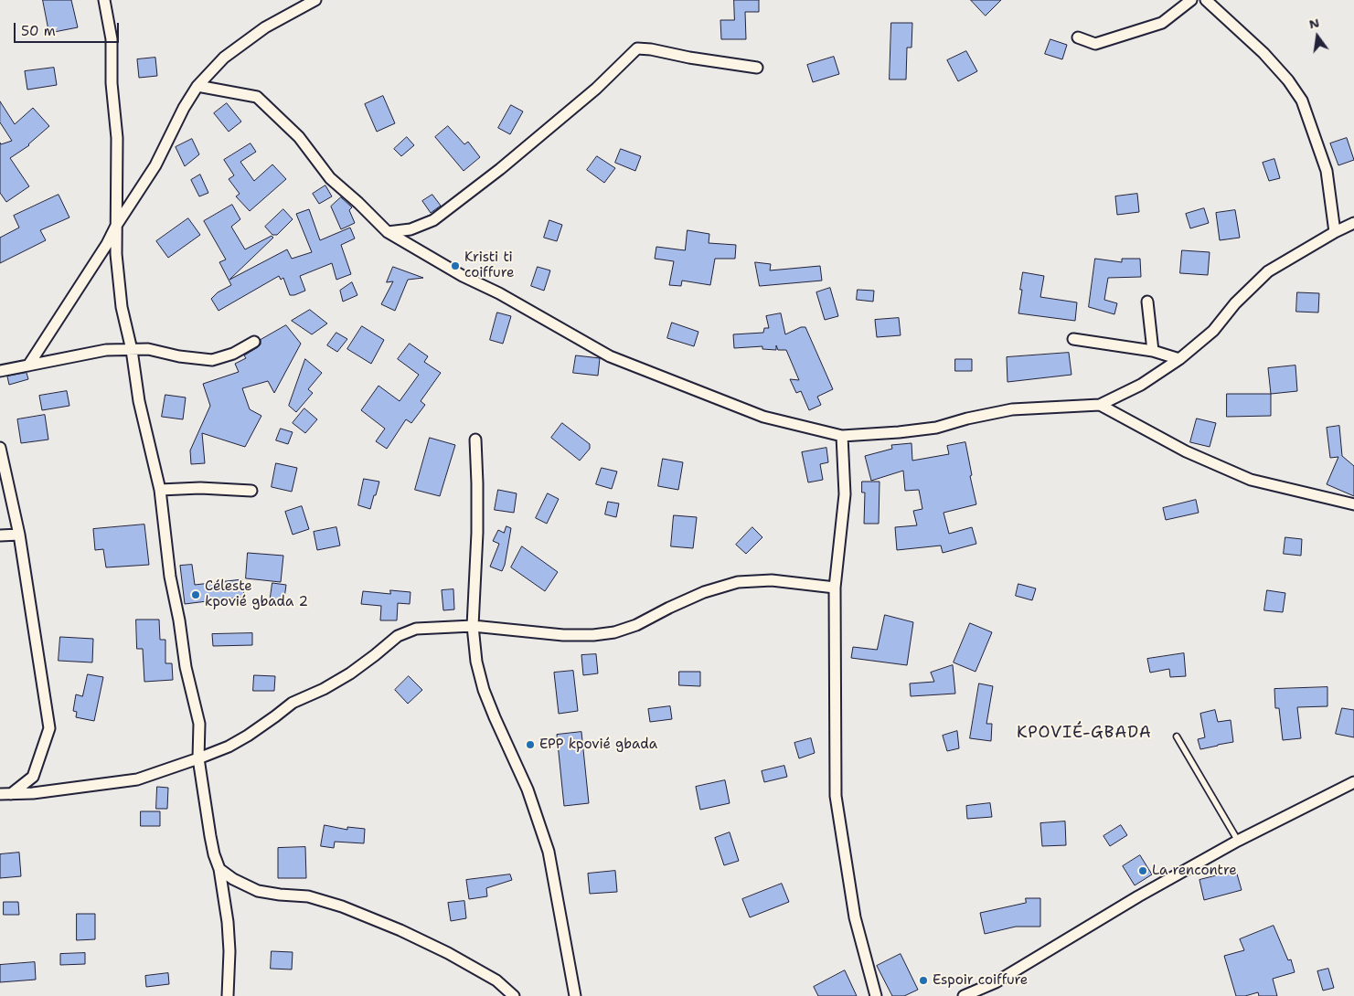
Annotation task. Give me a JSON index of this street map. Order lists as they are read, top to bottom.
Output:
{
  "districts": ["KPOVIÉ-GBADA"],
  "places": [
    "Kristi ti coiffure",
    "Céleste kpovié gbada 2",
    "EPP kpovié gbada",
    "La rencontre",
    "Espoir coiffure"
  ],
  "scale_bar": "50 m",
  "north": "top"
}
